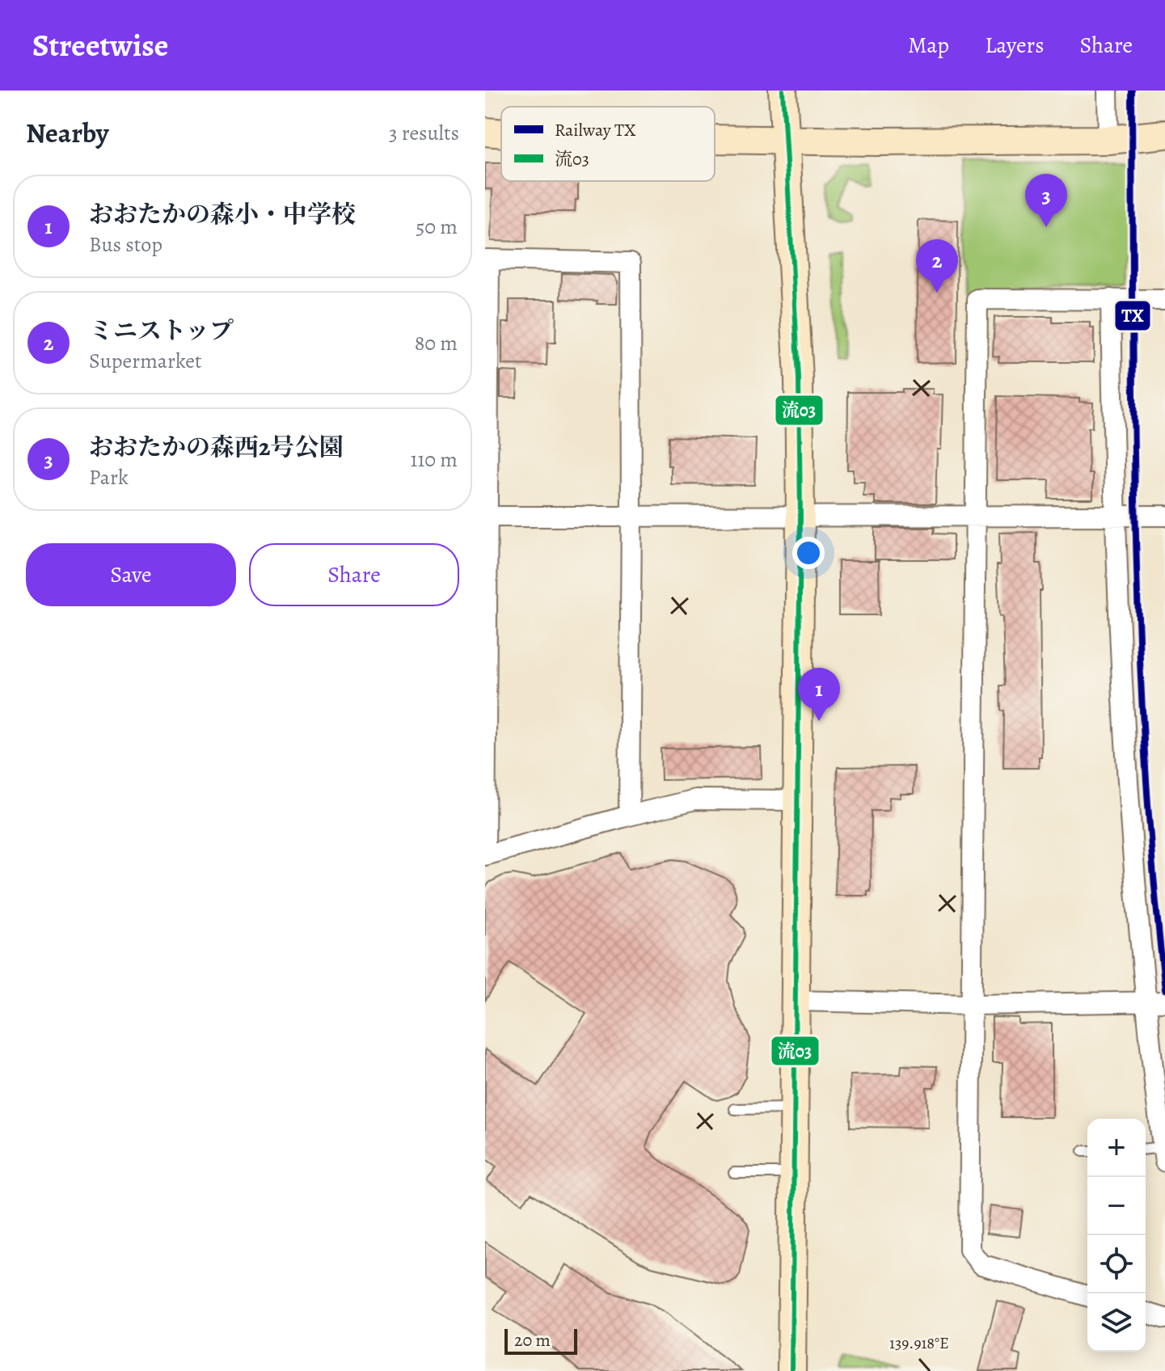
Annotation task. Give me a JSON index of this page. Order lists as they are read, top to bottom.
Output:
{
  "lines": ["rail line TX", "transit line 流03"],
  "legend": ["Railway TX", "流03"],
  "scale_bar": "20 m",
  "page": {
    "header": "Streetwise",
    "nav": ["Map", "Layers", "Share"],
    "heading": ["Nearby", "3 results"],
    "pins": ["3", "2", "1"],
    "list": [
      {
        "mark": "1",
        "name": "おおたかの森小・中学校",
        "note": "Bus stop",
        "value": "50 m"
      },
      {
        "mark": "2",
        "name": "ミニストップ",
        "note": "Supermarket",
        "value": "80 m"
      },
      {
        "mark": "3",
        "name": "おおたかの森西2号公園",
        "note": "Park",
        "value": "110 m"
      }
    ],
    "buttons": ["Save", "Share"],
    "map_buttons": ["+", "−"],
    "scale": "20 m"
  },
  "coordinates": ["139.918°E"]
}
